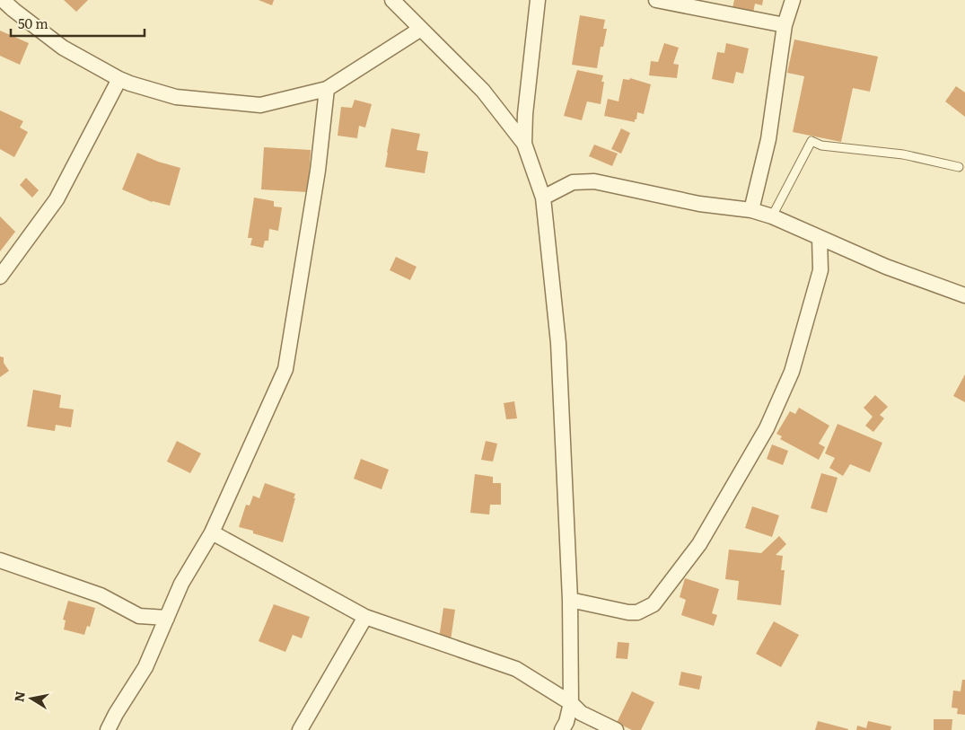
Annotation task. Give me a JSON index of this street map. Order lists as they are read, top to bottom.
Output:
{
  "scale_bar": "50 m",
  "north": "left"
}
